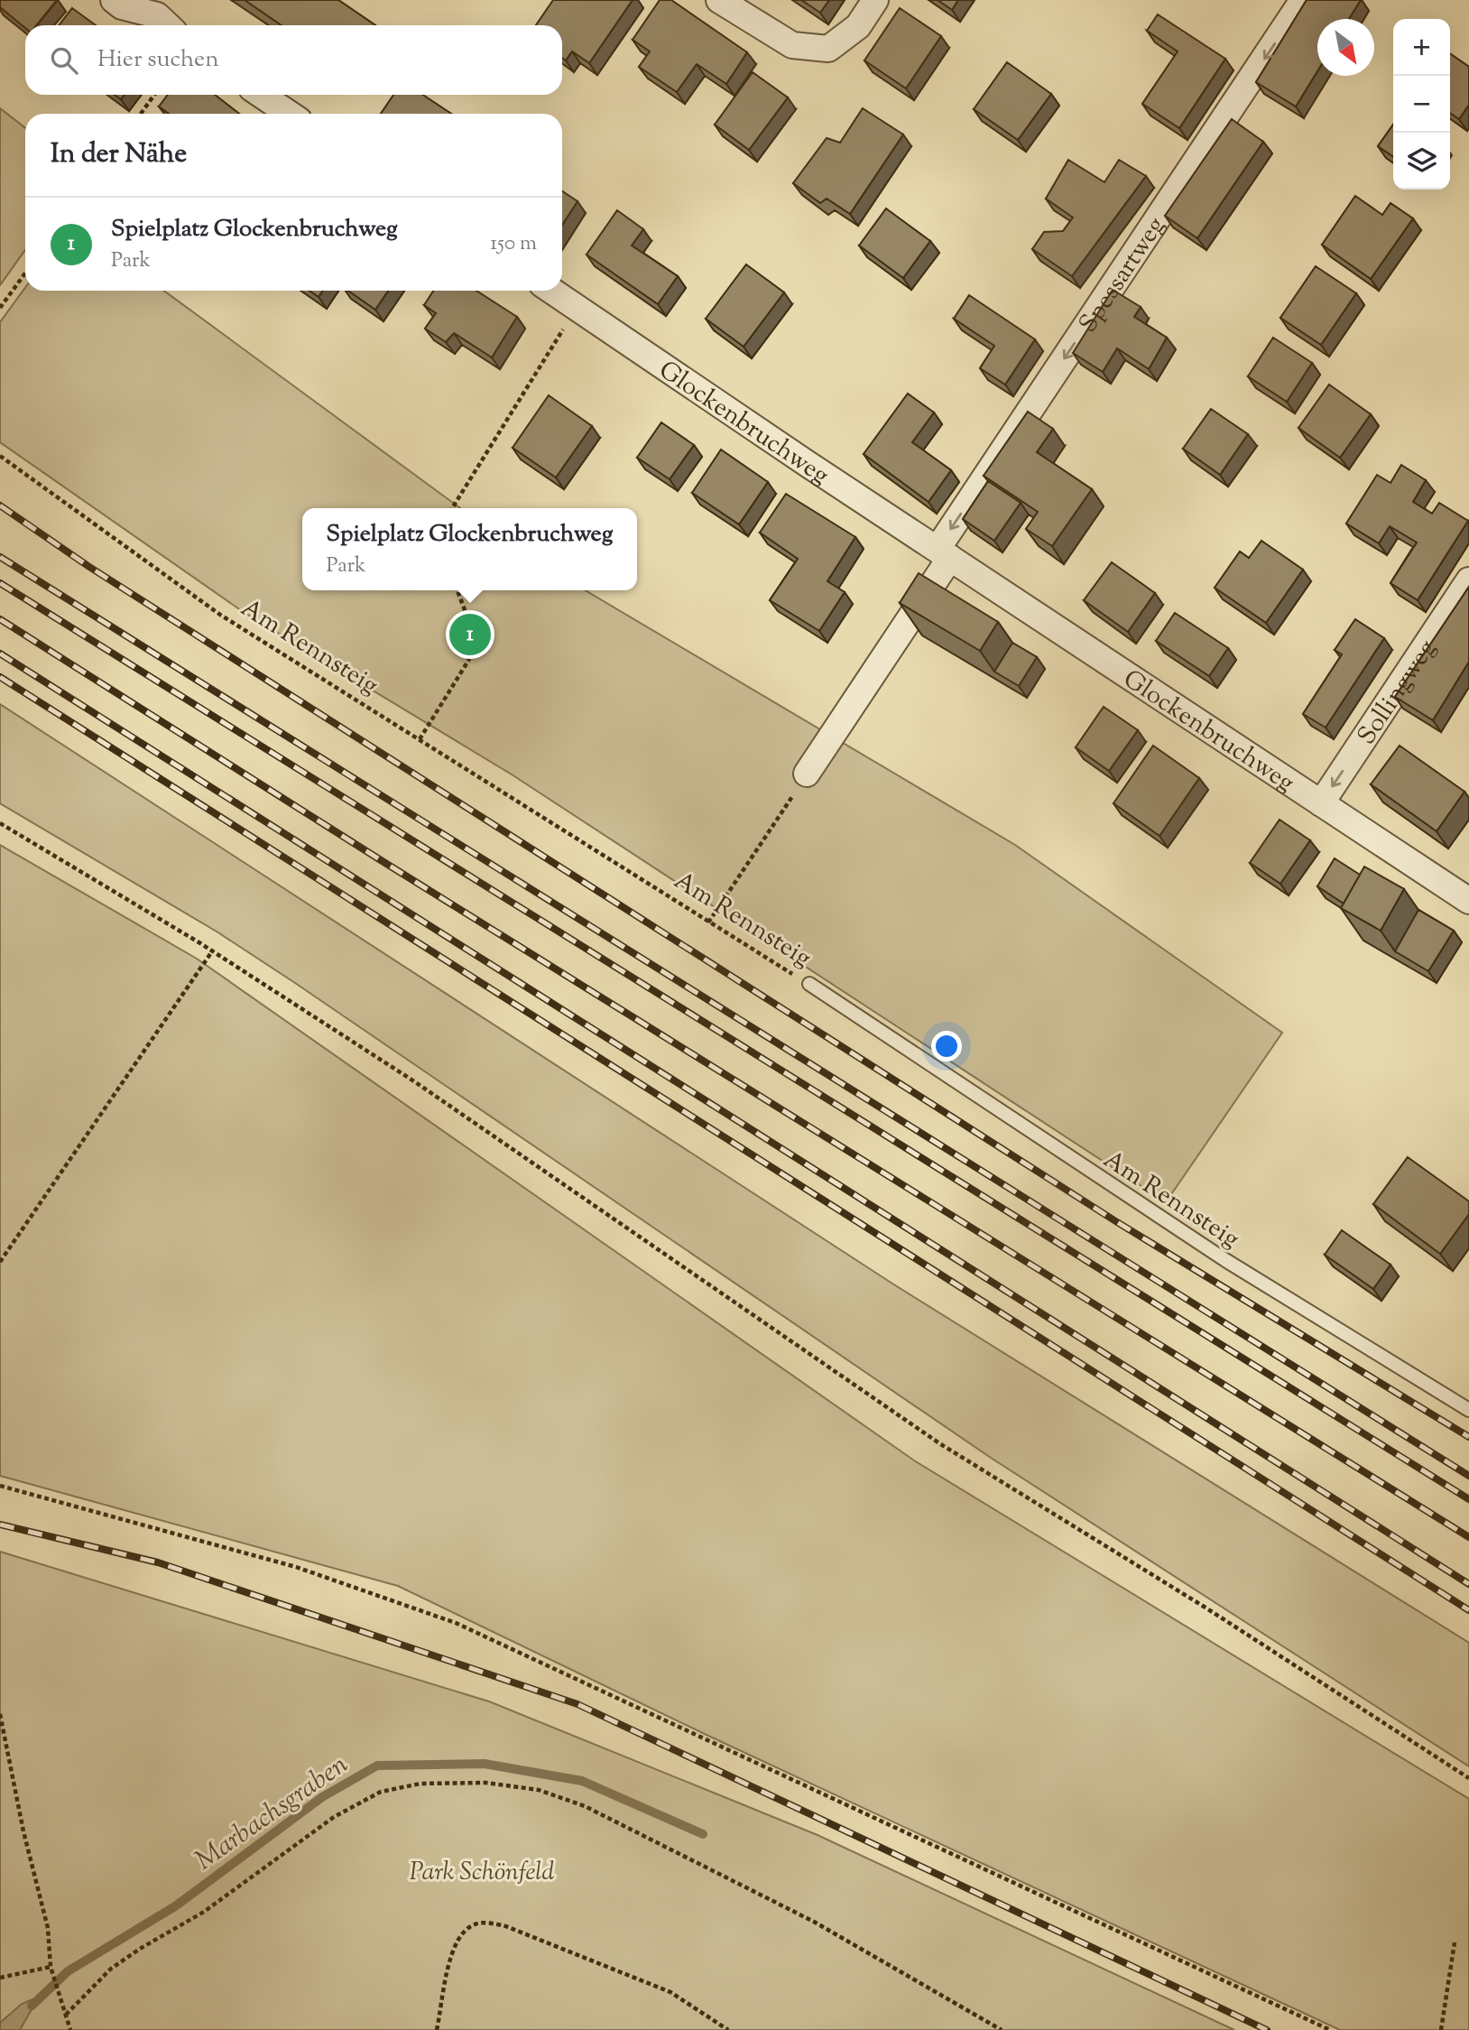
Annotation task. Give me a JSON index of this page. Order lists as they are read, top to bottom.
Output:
{
  "streets": {
    "street": ["Spessartweg", "Glockenbruchweg", "Sollingweg"],
    "lane": ["Am Rennsteig"]
  },
  "crossings": [
    ["Spessartweg", "Glockenbruchweg"],
    ["Glockenbruchweg", "Sollingweg"]
  ],
  "one_way": ["Spessartweg", "Sollingweg"],
  "water": ["Marbachsgraben"],
  "parks": ["Park Schönfeld"],
  "north": "bottom right",
  "page": {
    "map_buttons": ["+", "−"],
    "search": "Hier suchen",
    "heading": "In der Nähe",
    "list": [
      {
        "mark": "1",
        "name": "Spielplatz Glockenbruchweg",
        "note": "Park",
        "value": "150 m"
      }
    ],
    "popup": ["Spielplatz Glockenbruchweg", "Park"],
    "pins": "1"
  }
}
